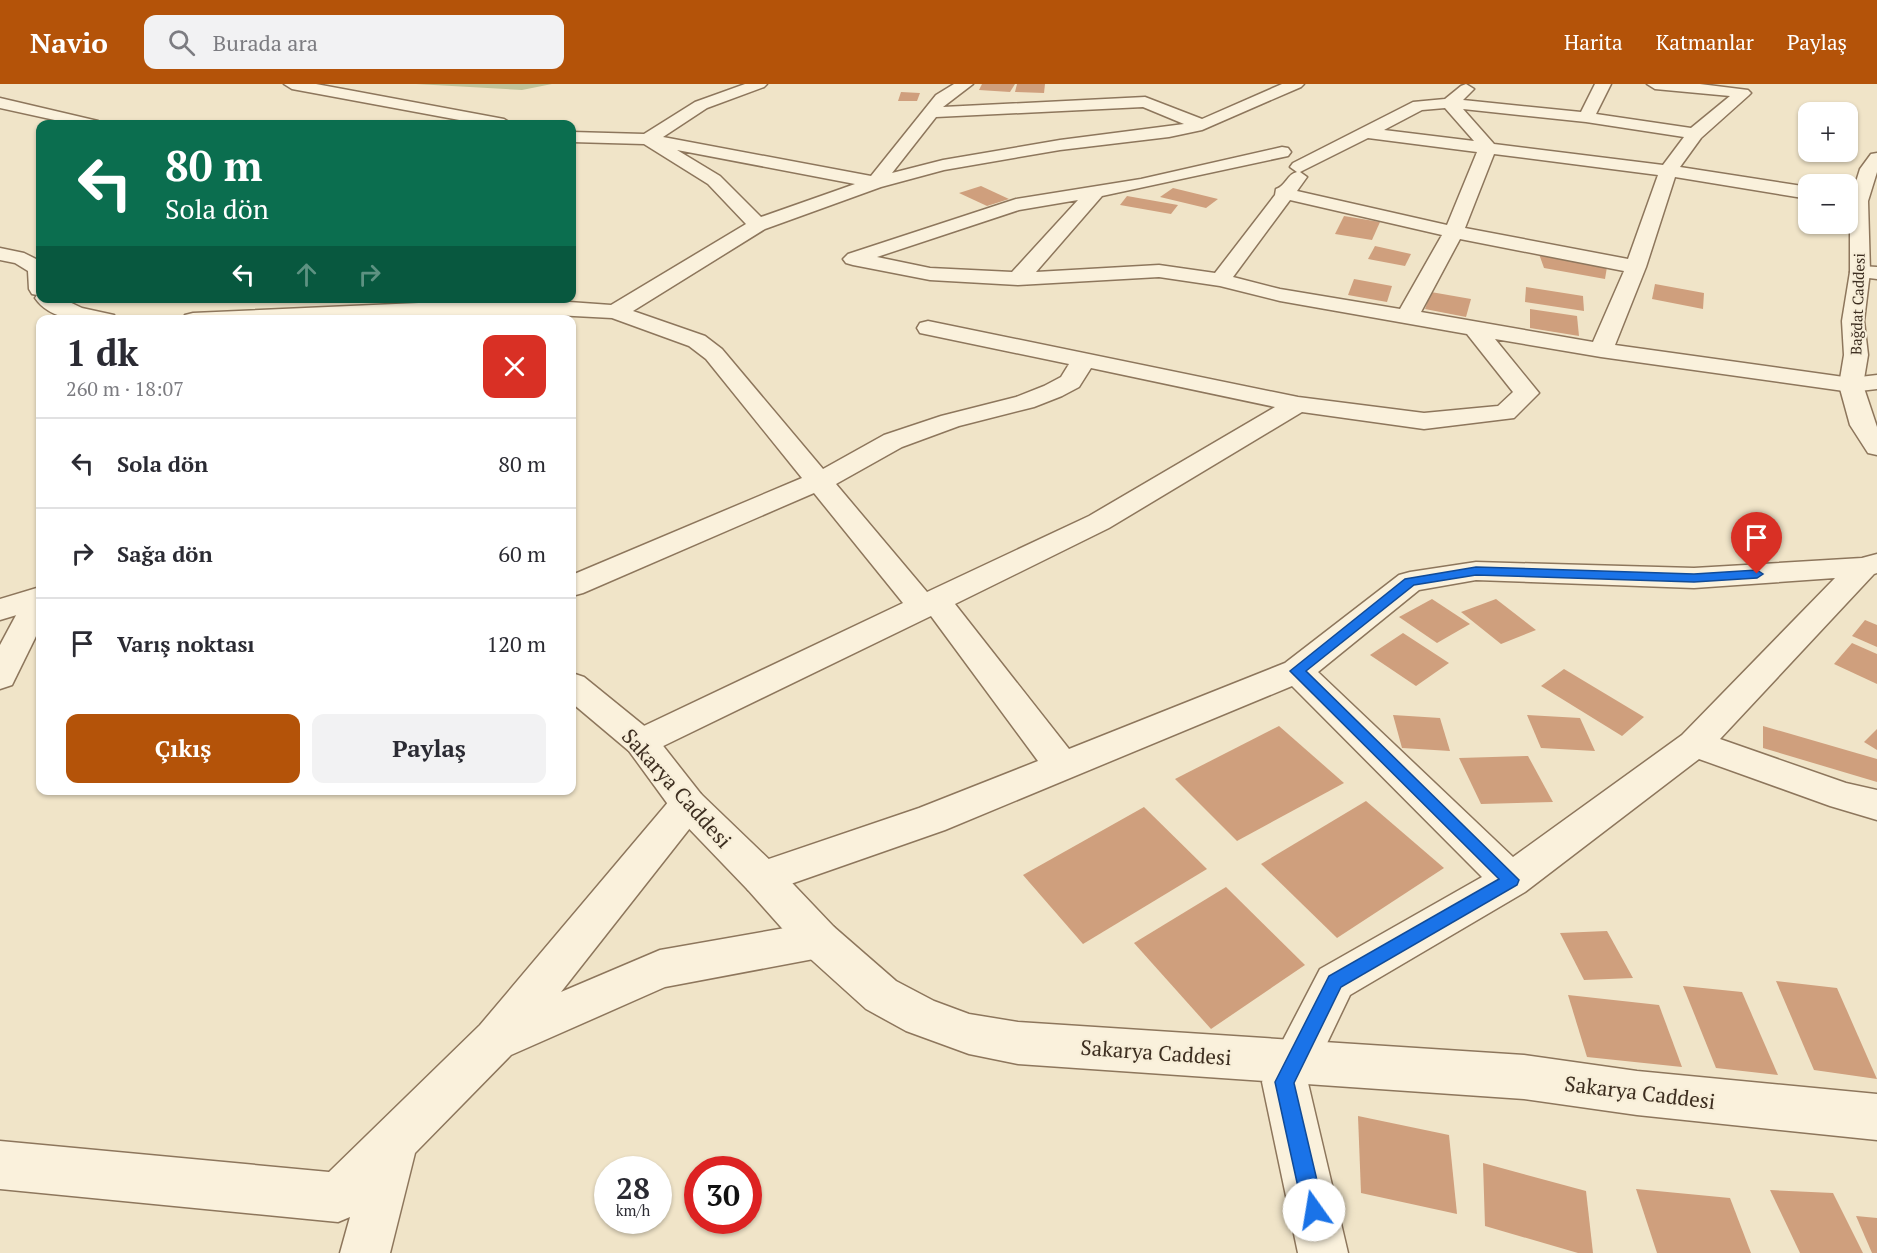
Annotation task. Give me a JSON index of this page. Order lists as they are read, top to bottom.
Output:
{
  "streets": {
    "street": ["Bağdat Caddesi", "Sakarya Caddesi"]
  },
  "page": {
    "header": "Navio",
    "search": "Burada ara",
    "nav": ["Harita", "Katmanlar", "Paylaş"],
    "map_buttons": ["+", "−"],
    "turn": ["80 m", "Sola dön"],
    "heading": ["1 dk", "260 m · 18:07"],
    "list": [
      {
        "name": "Sola dön",
        "value": "80 m"
      },
      {
        "name": "Sağa dön",
        "value": "60 m"
      },
      {
        "name": "Varış noktası",
        "value": "120 m"
      }
    ],
    "buttons": ["Çıkış", "Paylaş"],
    "speed": "28 km/h",
    "limit": "30"
  }
}
